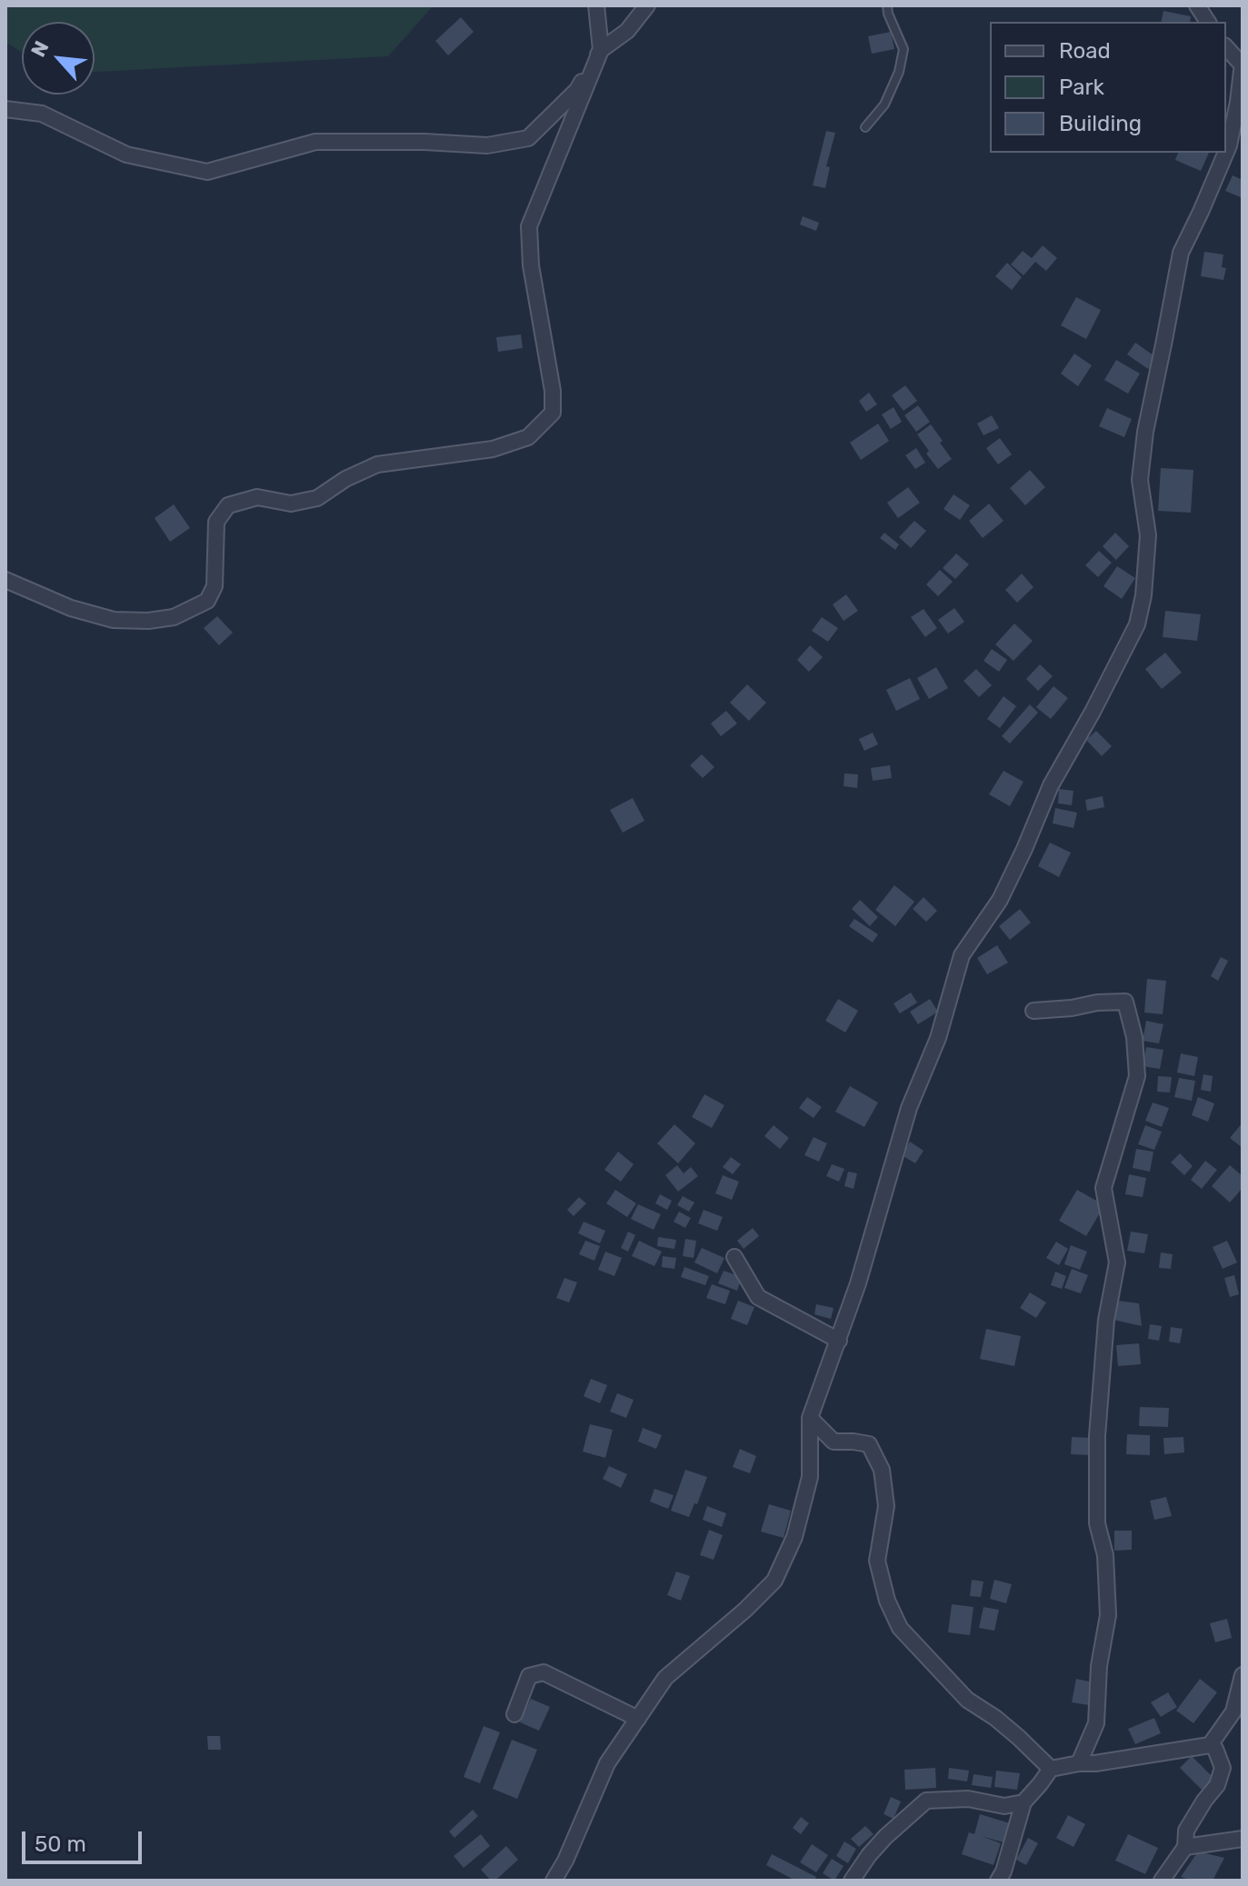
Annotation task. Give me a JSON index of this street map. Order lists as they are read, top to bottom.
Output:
{
  "legend": ["Road", "Park", "Building"],
  "scale_bar": "50 m",
  "north": "top left"
}
